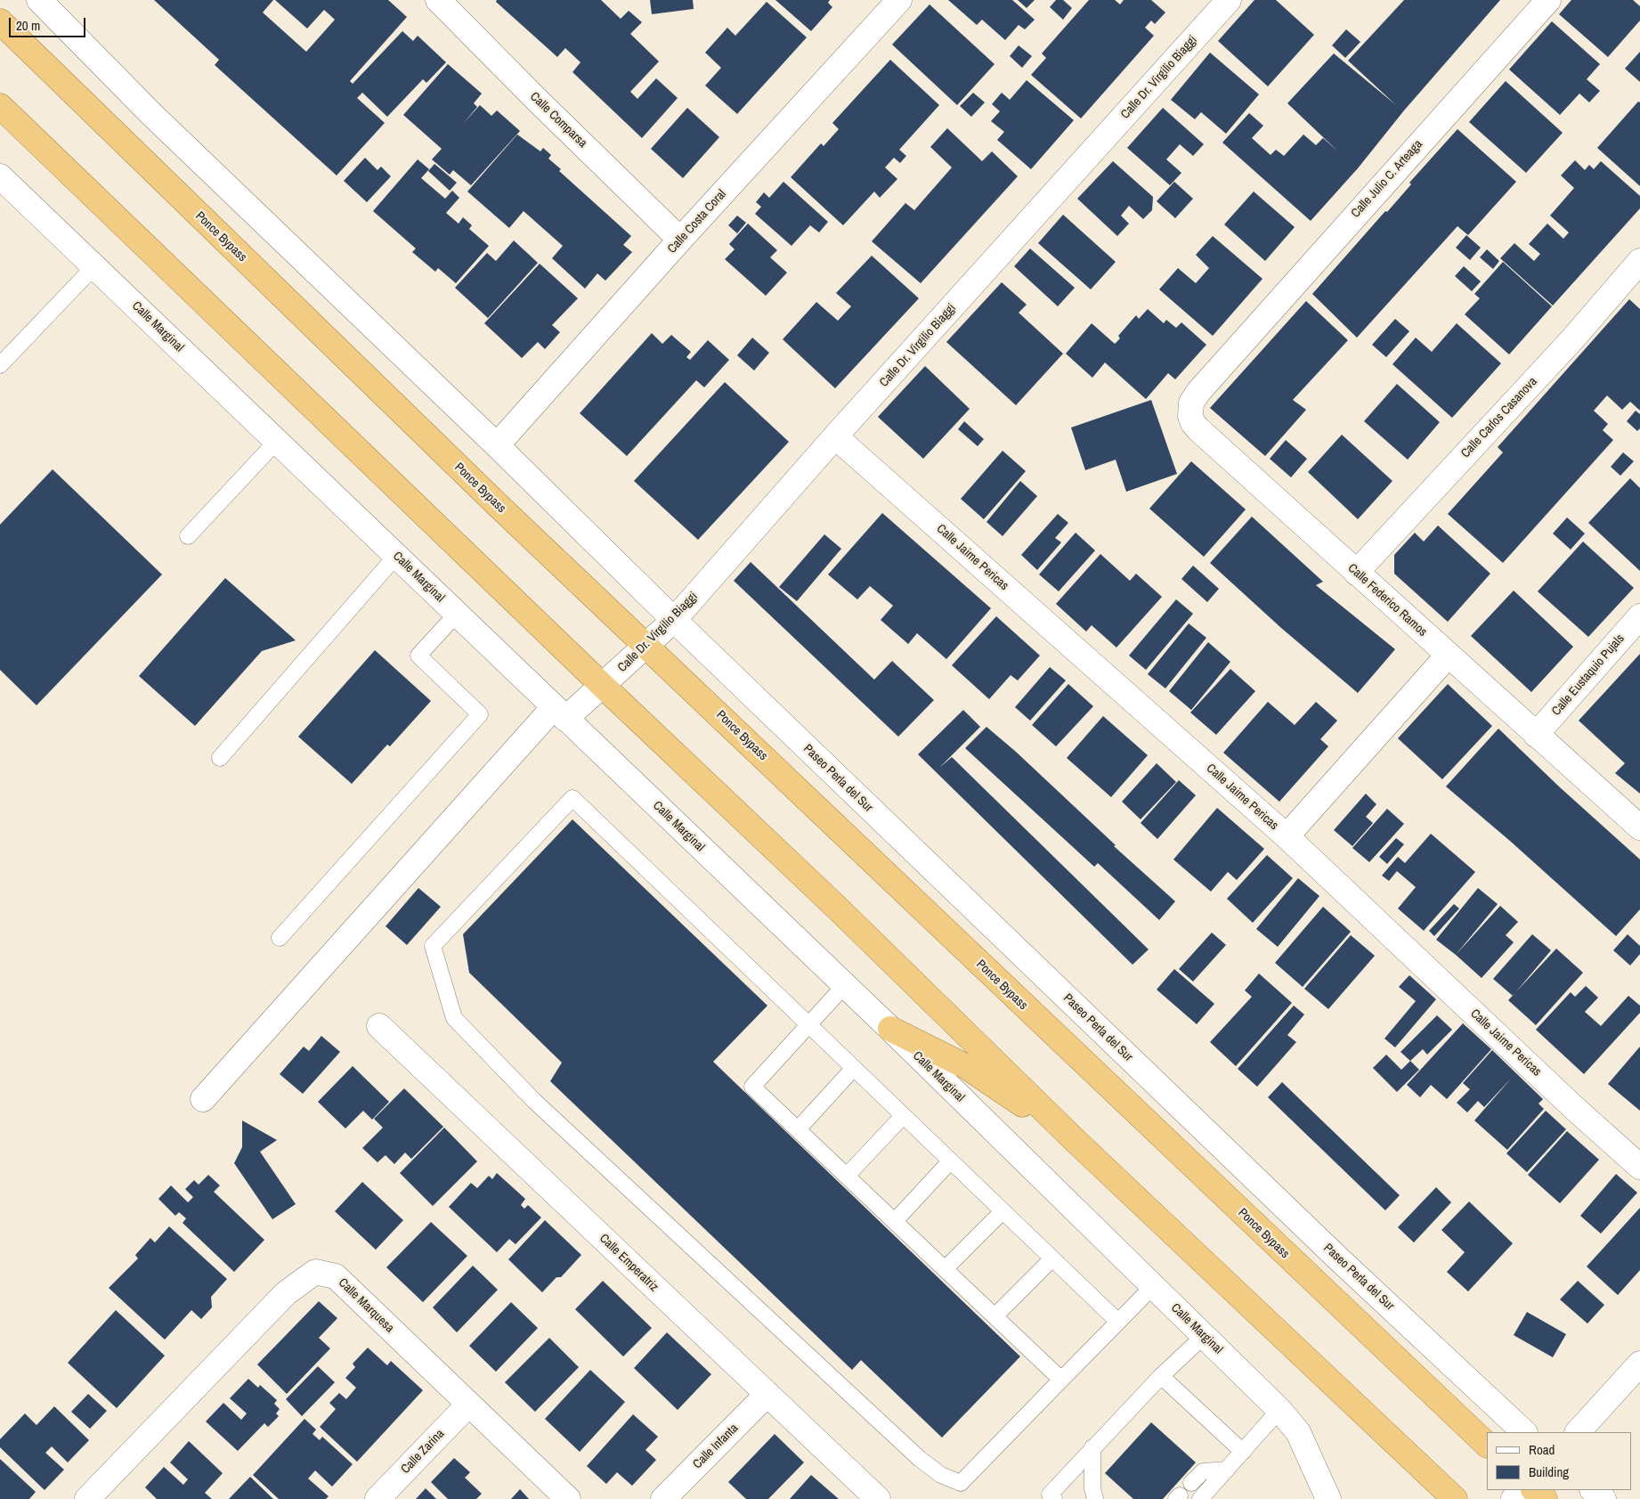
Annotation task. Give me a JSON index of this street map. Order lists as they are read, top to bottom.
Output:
{
  "streets": {
    "highway": ["Ponce Bypass"],
    "street": [
      "Calle Dr. Virgilio Biaggi",
      "Calle Comparsa",
      "Calle Julio C. Arteaga",
      "Calle Costa Coral",
      "Calle Marginal",
      "Calle Carlos Casanova",
      "Calle Jaime Pericas",
      "Calle Federico Ramos",
      "Calle Eustaquio Pujals",
      "Paseo Perla del Sur",
      "Calle Emperatriz",
      "Calle Marquesa",
      "Calle Infanta",
      "Calle Zarina"
    ]
  },
  "crossings": [
    ["Calle Dr. Virgilio Biaggi", "Ponce Bypass"],
    ["Calle Dr. Virgilio Biaggi", "Calle Marginal"],
    ["Calle Dr. Virgilio Biaggi", "Calle Jaime Pericas"],
    ["Calle Dr. Virgilio Biaggi", "Paseo Perla del Sur"],
    ["Calle Comparsa", "Calle Costa Coral"],
    ["Calle Julio C. Arteaga", "Calle Federico Ramos"],
    ["Calle Costa Coral", "Paseo Perla del Sur"],
    ["Calle Carlos Casanova", "Calle Federico Ramos"],
    ["Calle Federico Ramos", "Calle Eustaquio Pujals"],
    ["Calle Emperatriz", "Calle Infanta"],
    ["Calle Marquesa", "Calle Zarina"]
  ],
  "legend": ["Road", "Building"],
  "scale_bar": "20 m"
}
